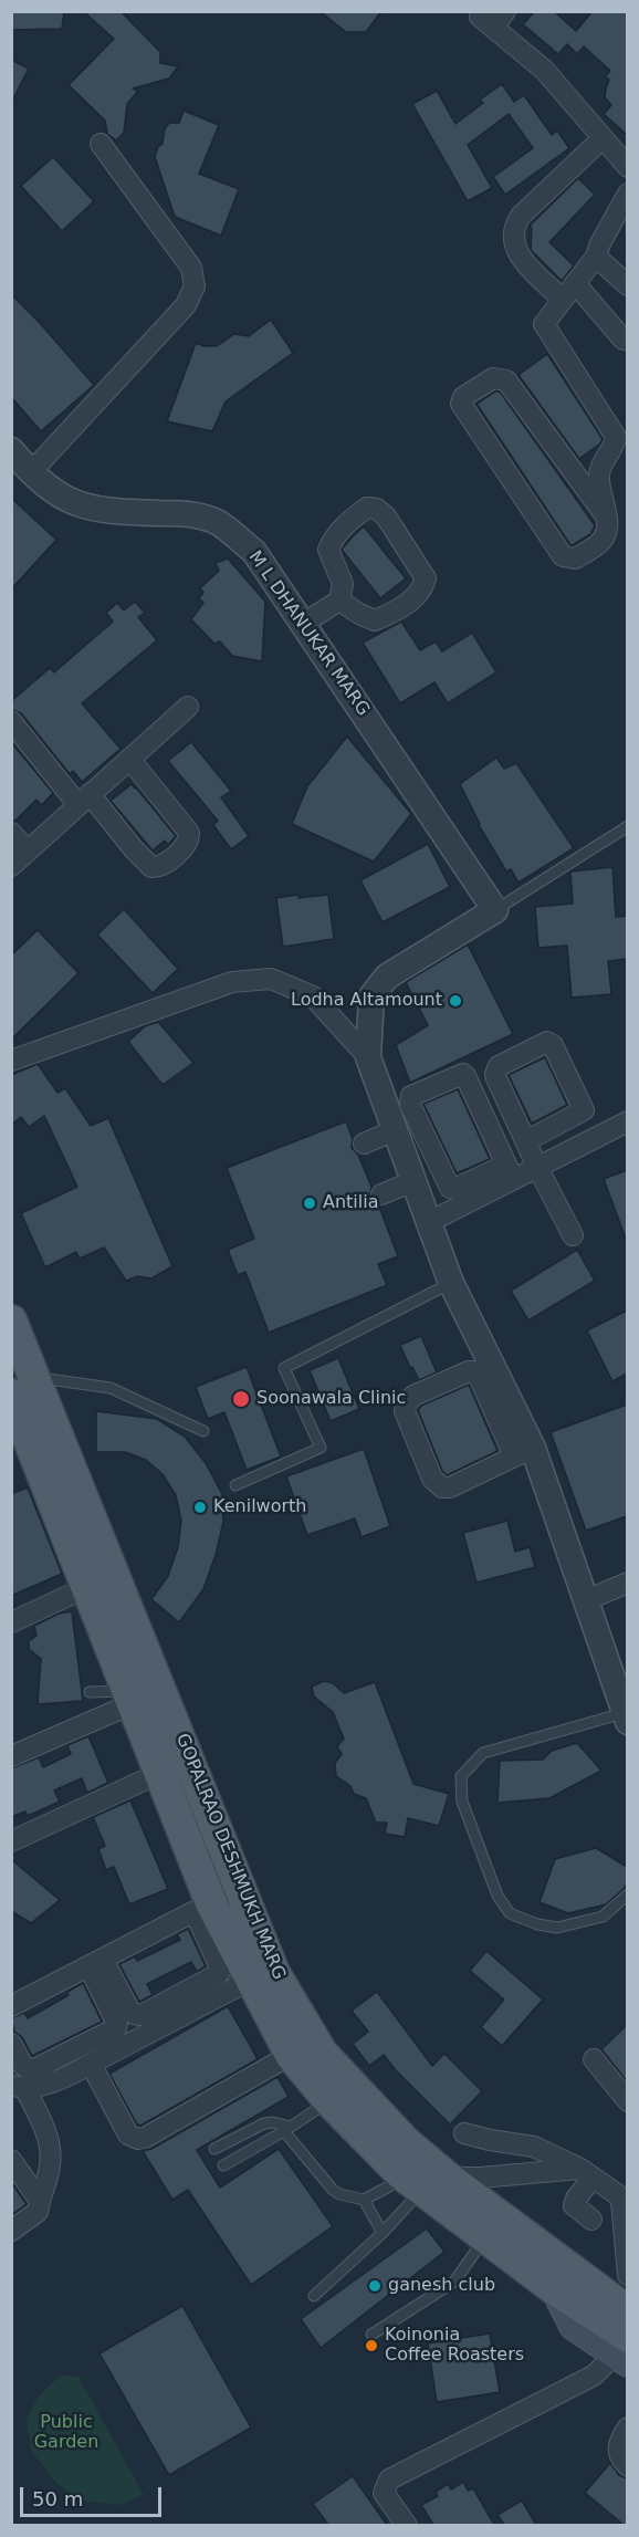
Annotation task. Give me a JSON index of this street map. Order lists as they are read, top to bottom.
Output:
{
  "streets": {
    "main road": ["GOPALRAO DESHMUKH MARG"],
    "street": ["M L DHANUKAR MARG"]
  },
  "parks": ["Public Garden"],
  "places": [
    "Lodha Altamount",
    "Antilia",
    "Soonawala Clinic",
    "Kenilworth",
    "ganesh club",
    "Koinonia Coffee Roasters"
  ],
  "scale_bar": "50 m"
}
